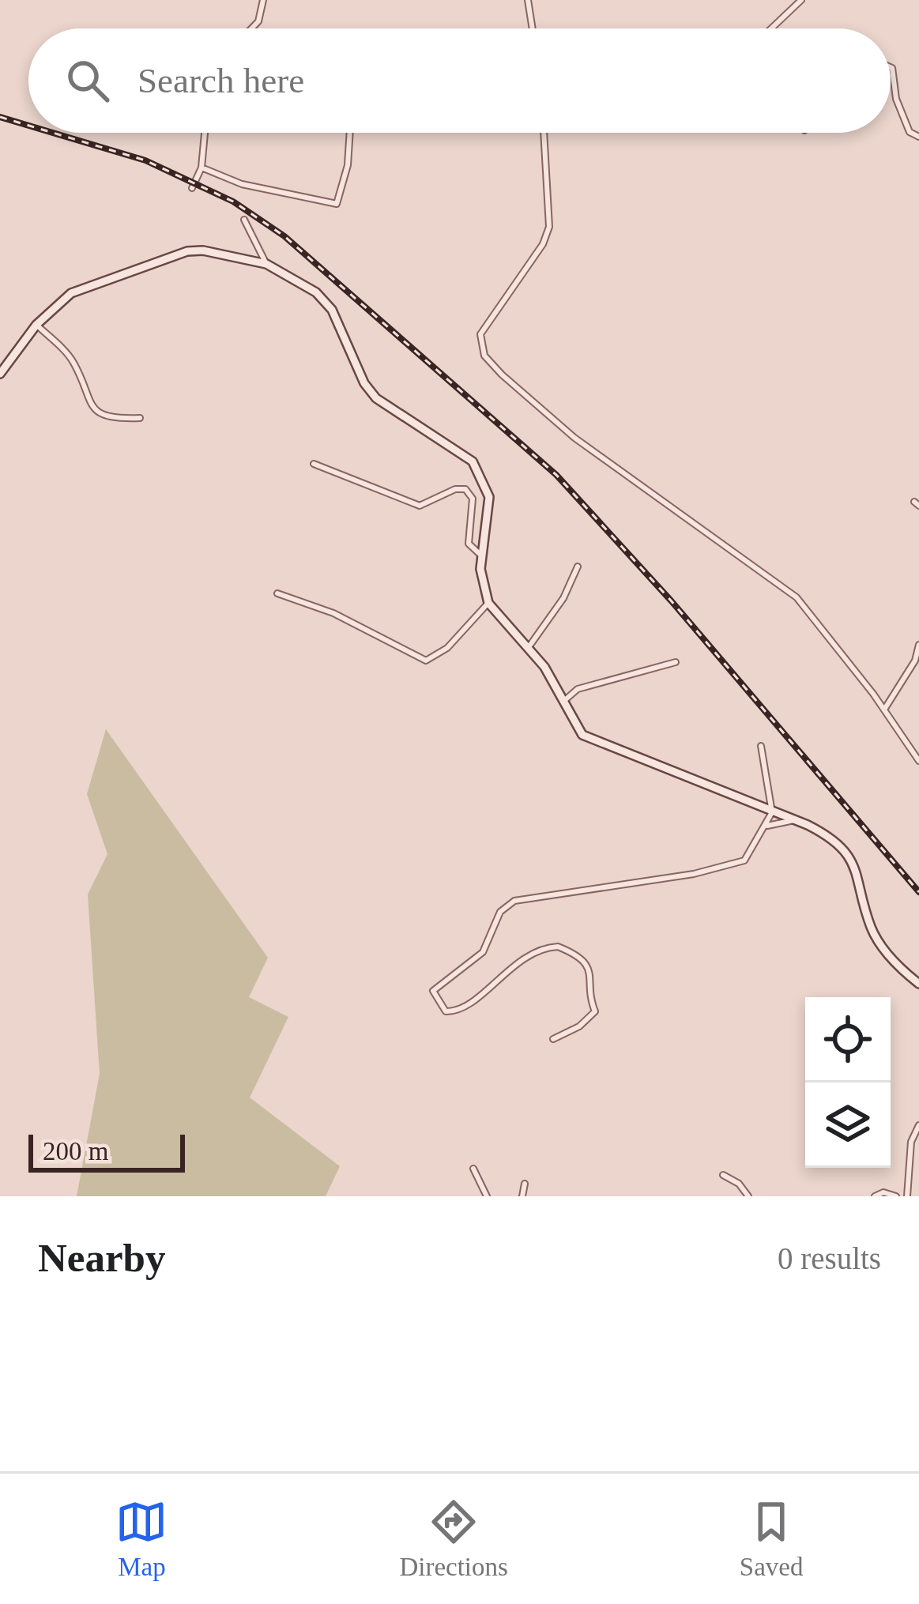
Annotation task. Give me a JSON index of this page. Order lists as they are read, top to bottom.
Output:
{
  "scale_bar": "200 m",
  "page": {
    "search": "Search here",
    "scale": "200 m",
    "heading": ["Nearby", "0 results"],
    "nav": ["Map", "Directions", "Saved"]
  }
}
